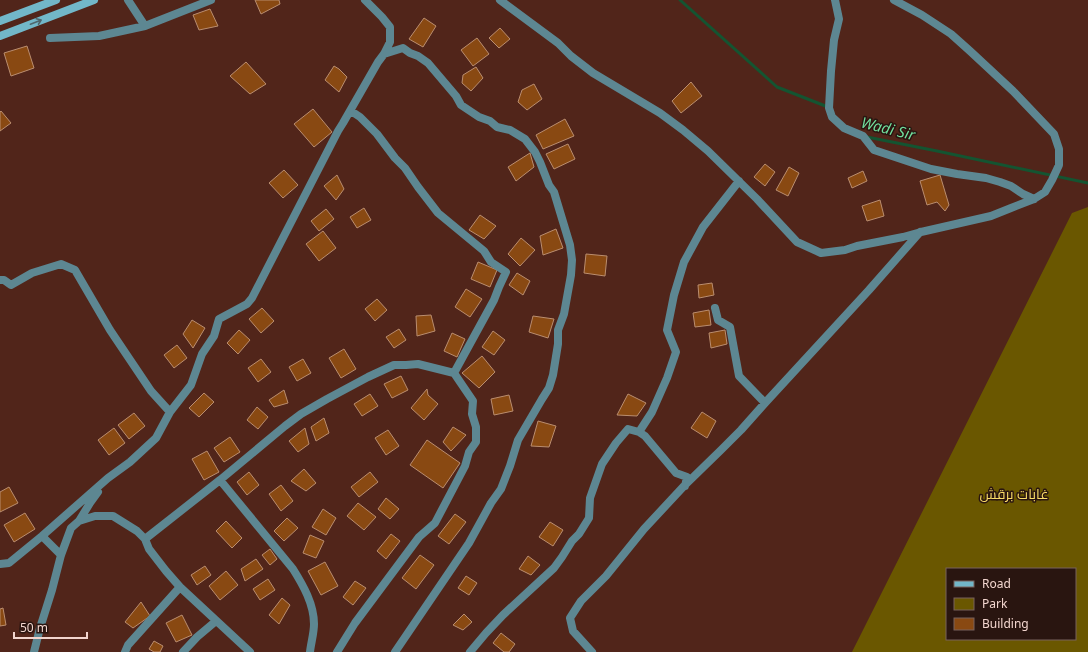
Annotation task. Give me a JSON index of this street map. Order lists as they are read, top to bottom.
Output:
{
  "water": ["Wadi Sir"],
  "parks": ["غابات برقش"],
  "legend": ["Road", "Park", "Building"],
  "scale_bar": "50 m"
}
